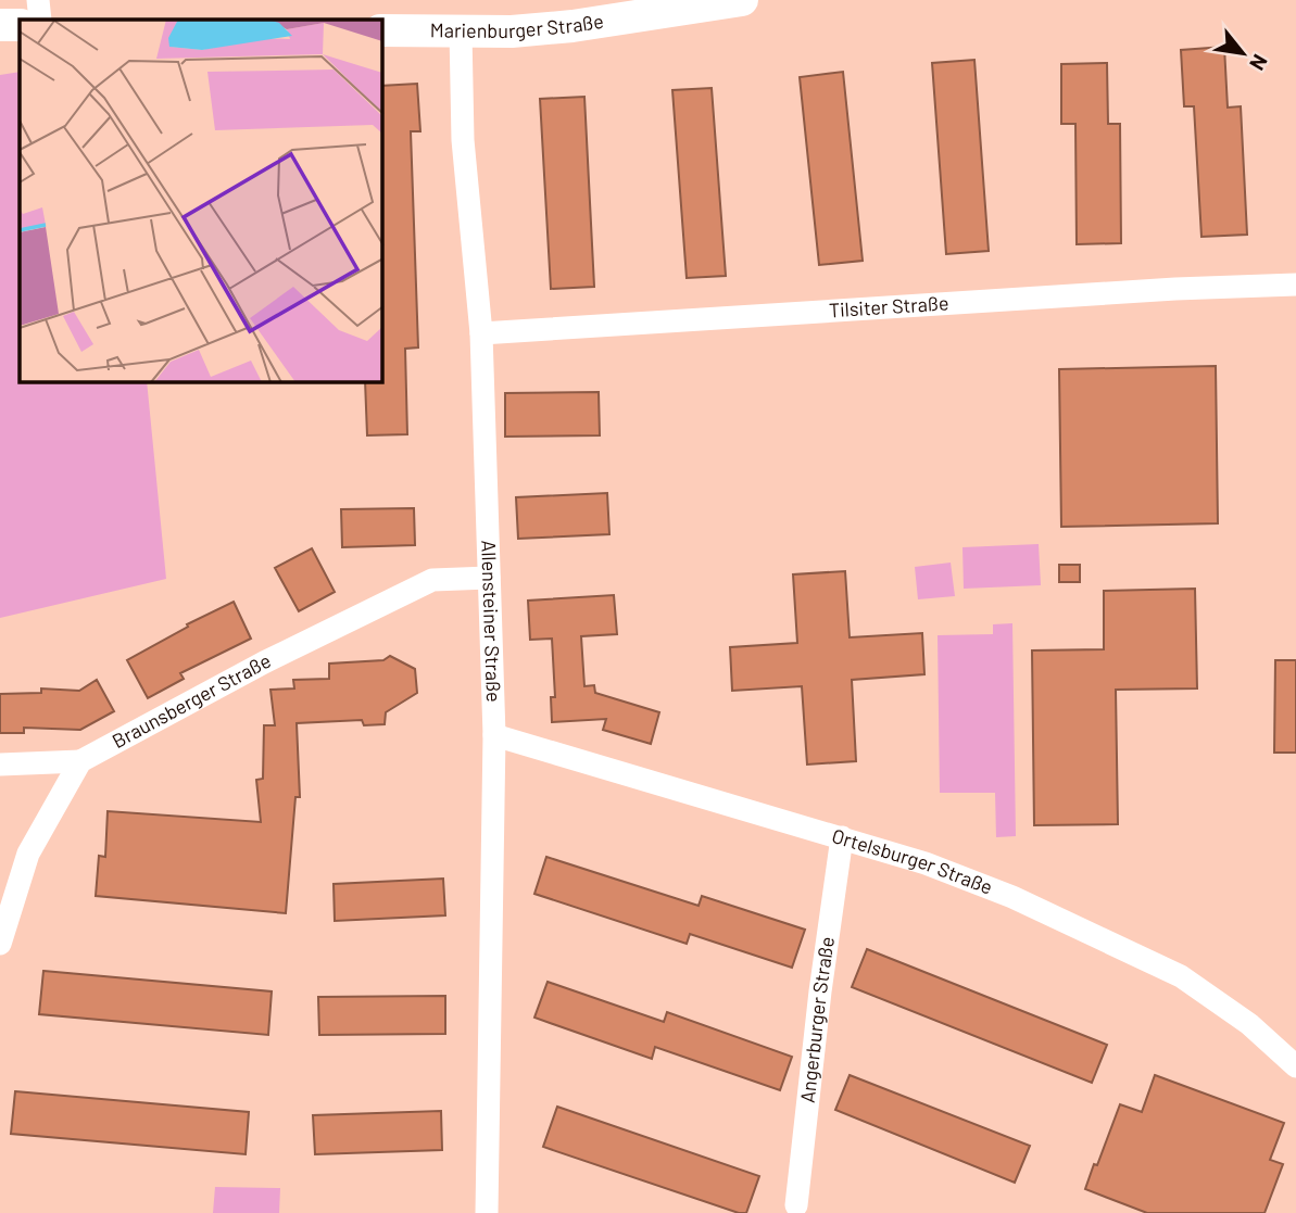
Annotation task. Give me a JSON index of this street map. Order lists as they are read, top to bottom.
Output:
{
  "streets": {
    "main road": ["Marienburger Straße"],
    "street": [
      "Tilsiter Straße",
      "Allensteiner Straße",
      "Braunsberger Straße",
      "Ortelsburger Straße",
      "Angerburger Straße"
    ]
  },
  "crossings": [
    ["Marienburger Straße", "Allensteiner Straße"],
    ["Tilsiter Straße", "Allensteiner Straße"],
    ["Allensteiner Straße", "Braunsberger Straße"],
    ["Allensteiner Straße", "Ortelsburger Straße"],
    ["Ortelsburger Straße", "Angerburger Straße"]
  ],
  "north": "bottom right"
}
